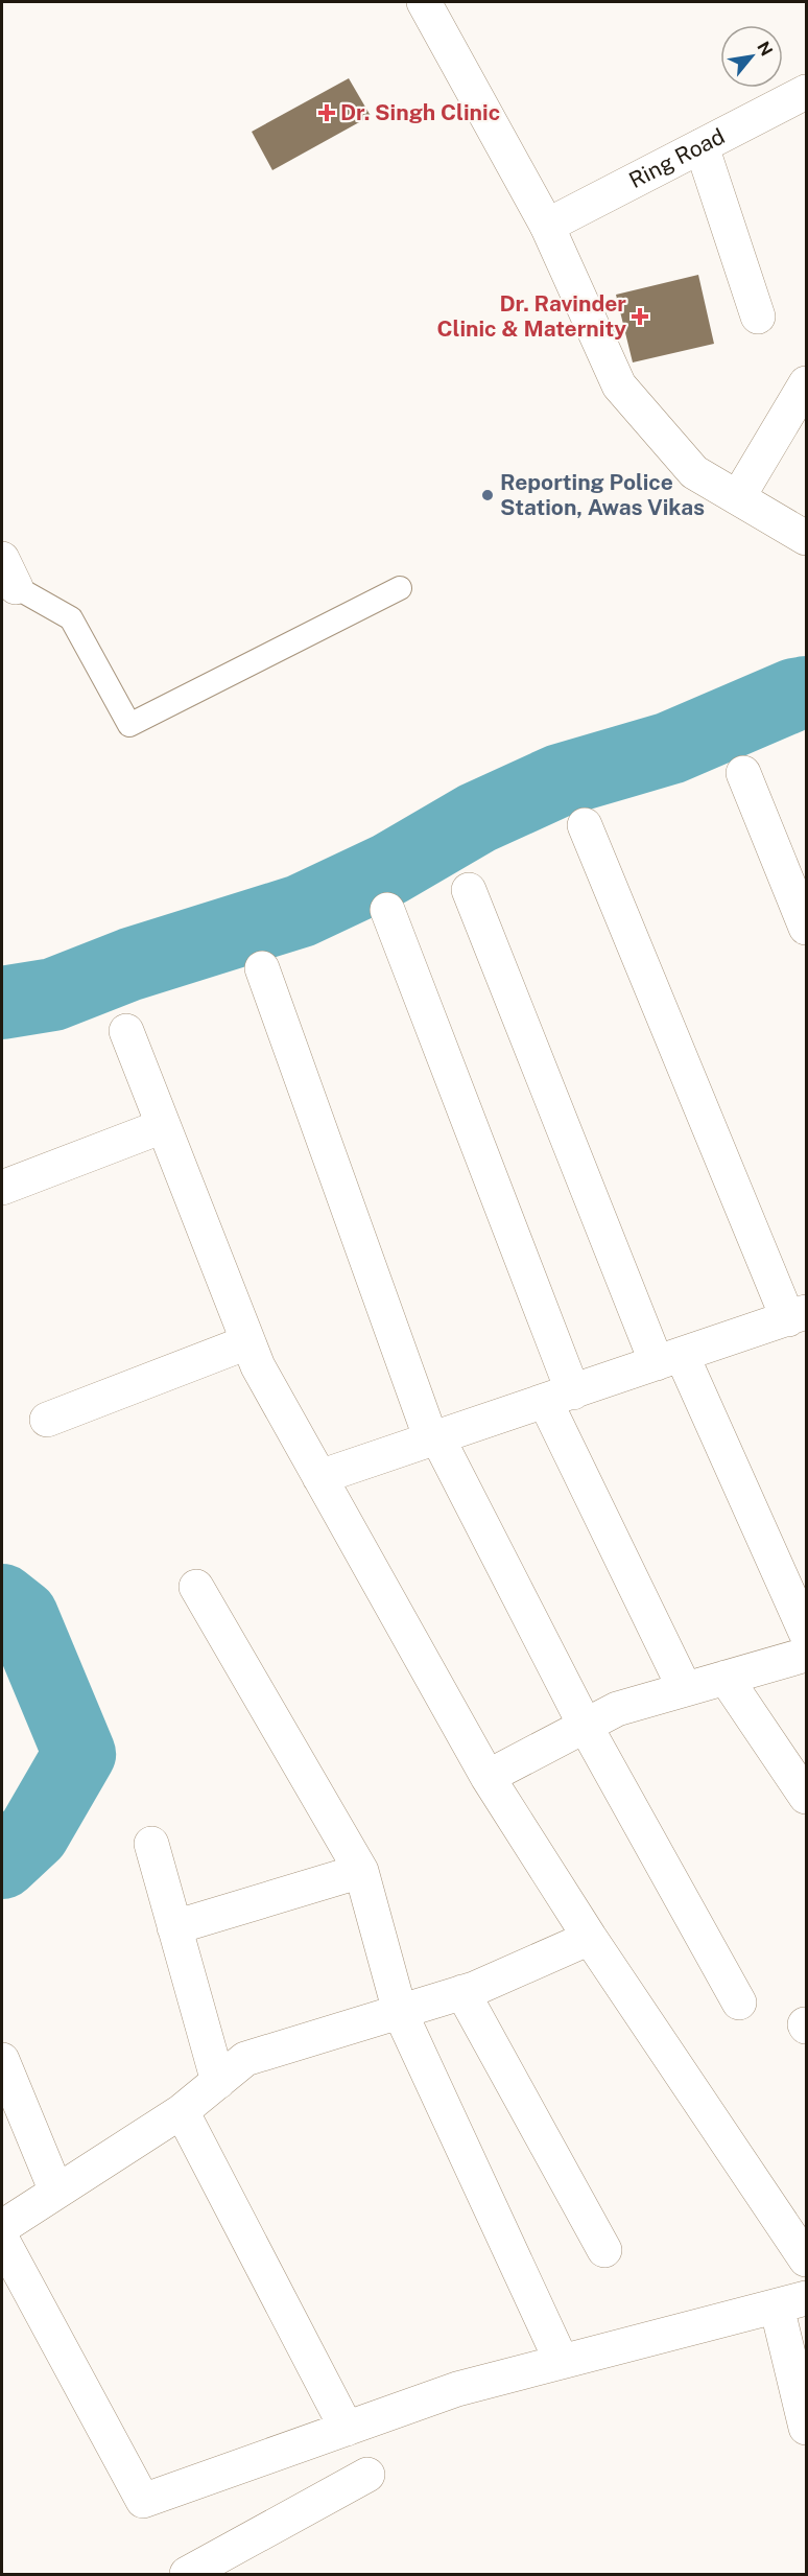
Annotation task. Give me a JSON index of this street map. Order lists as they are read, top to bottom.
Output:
{
  "streets": {
    "street": ["Ring Road"]
  },
  "places": {
    "health": ["Dr. Singh Clinic", "Dr. Ravinder Clinic & Maternity"],
    "other": ["Reporting Police Station, Awas Vikas"]
  },
  "north": "top right"
}
